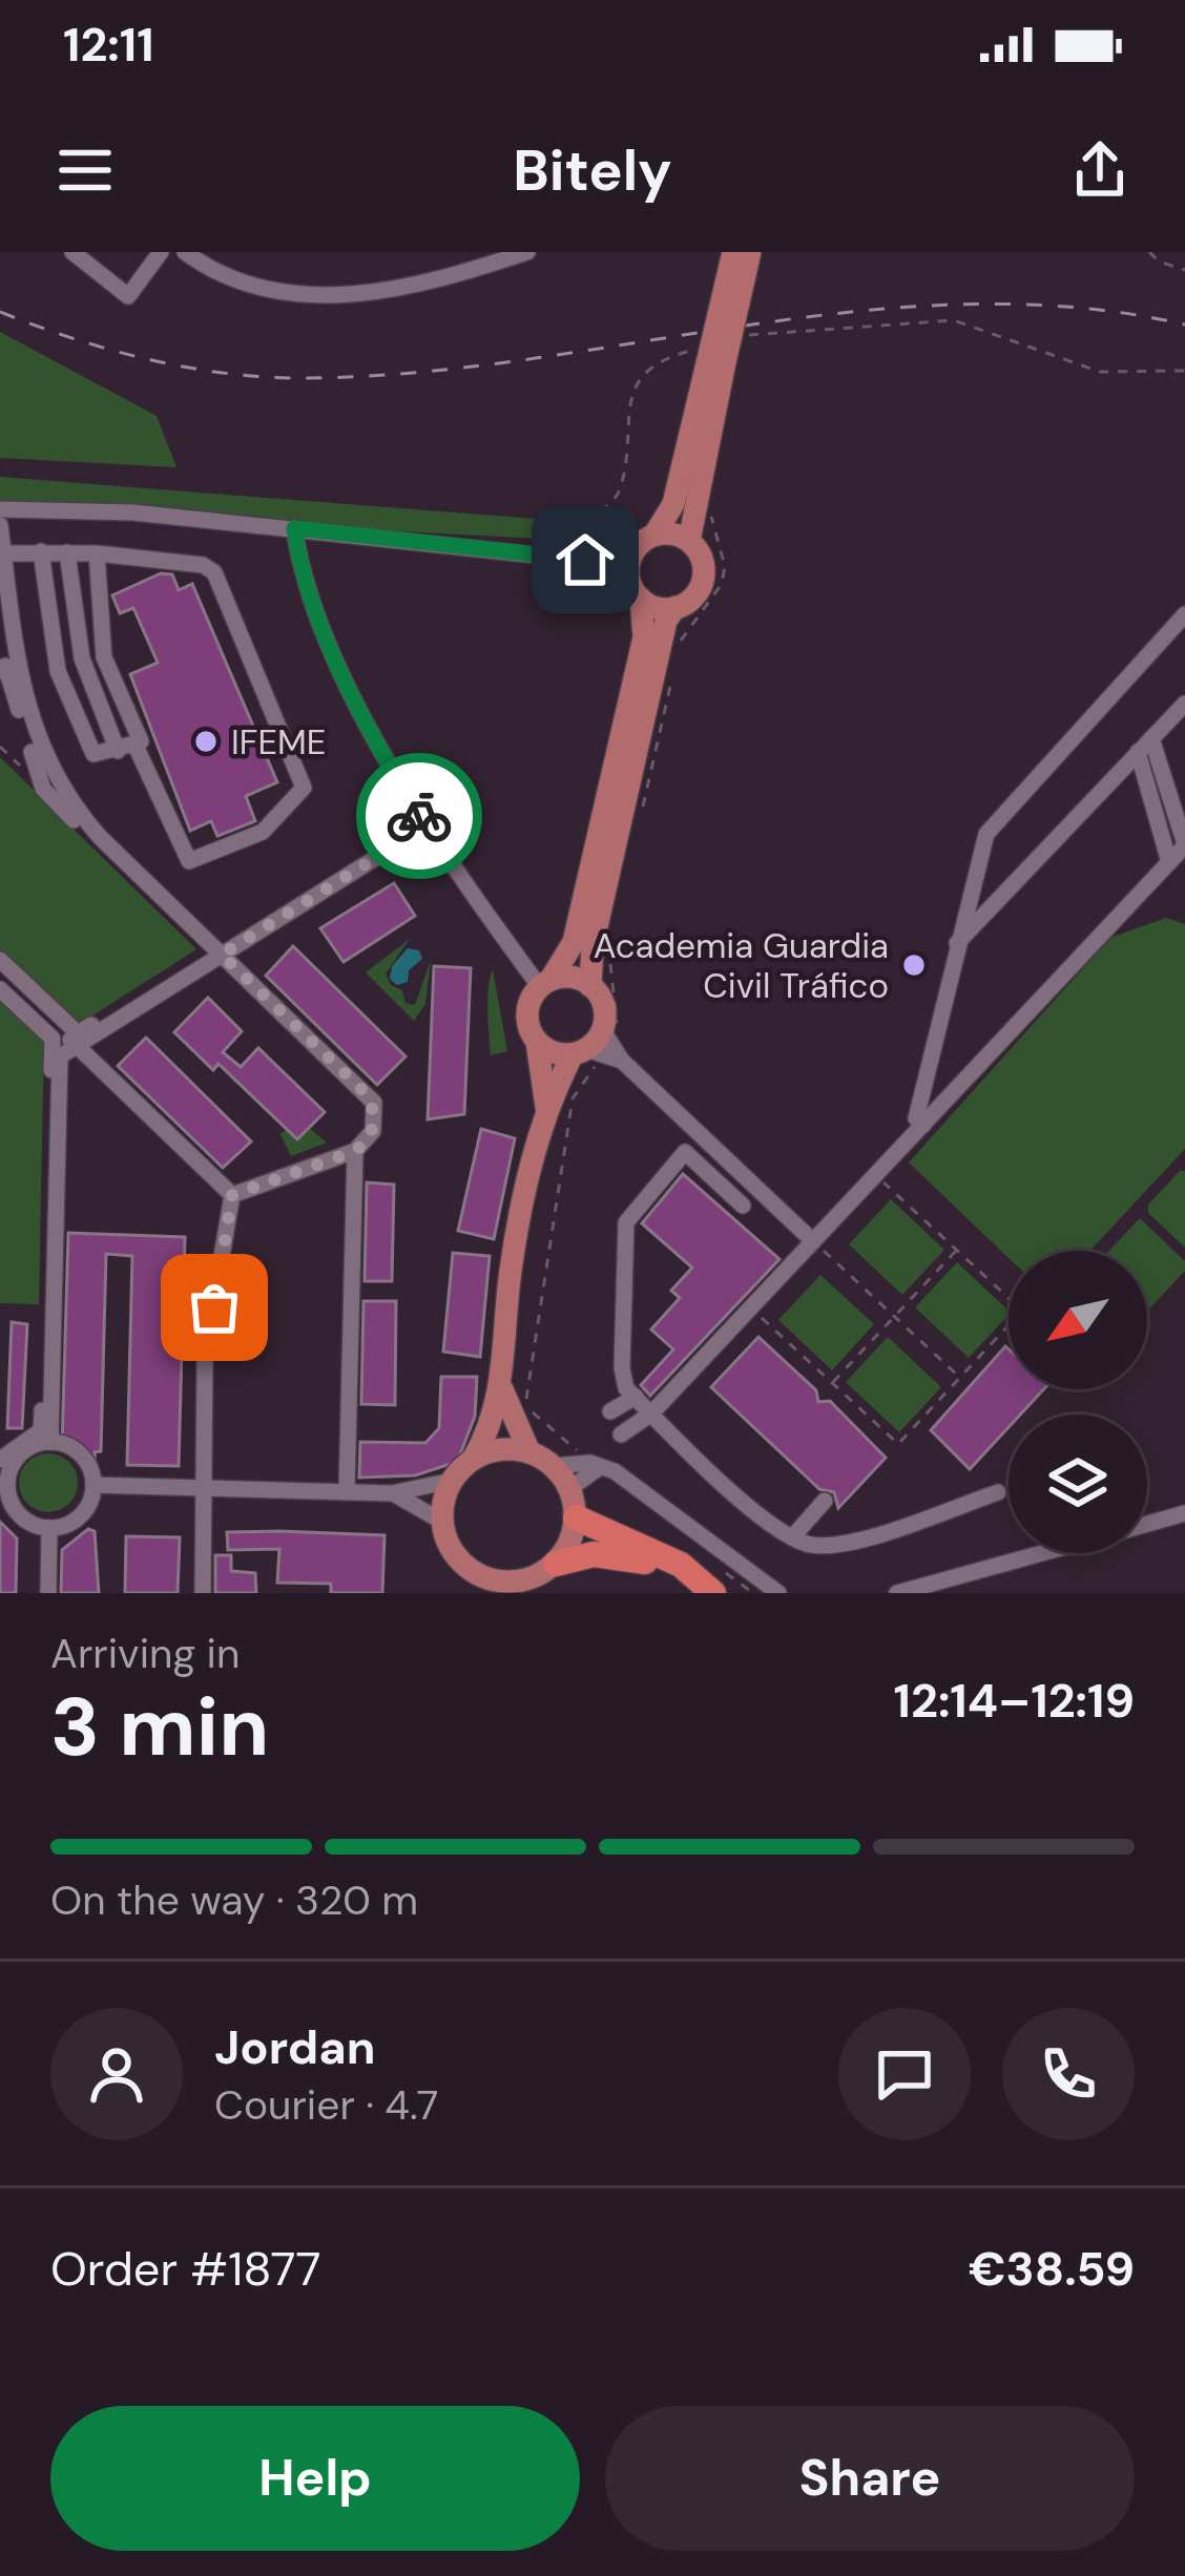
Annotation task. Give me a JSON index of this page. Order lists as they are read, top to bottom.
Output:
{
  "places": ["IFEME", "Academia Guardia Civil Tráfico"],
  "north": "bottom left",
  "page": {
    "status": "12:11",
    "header": "Bitely",
    "heading": ["3 min", "Arriving in", "12:14–12:19"],
    "panel": [
      "Jordan",
      "Courier · 4.7",
      "Order #1877",
      "€38.59"
    ],
    "bar": "On the way · 320 m",
    "buttons": ["Help", "Share"]
  }
}
